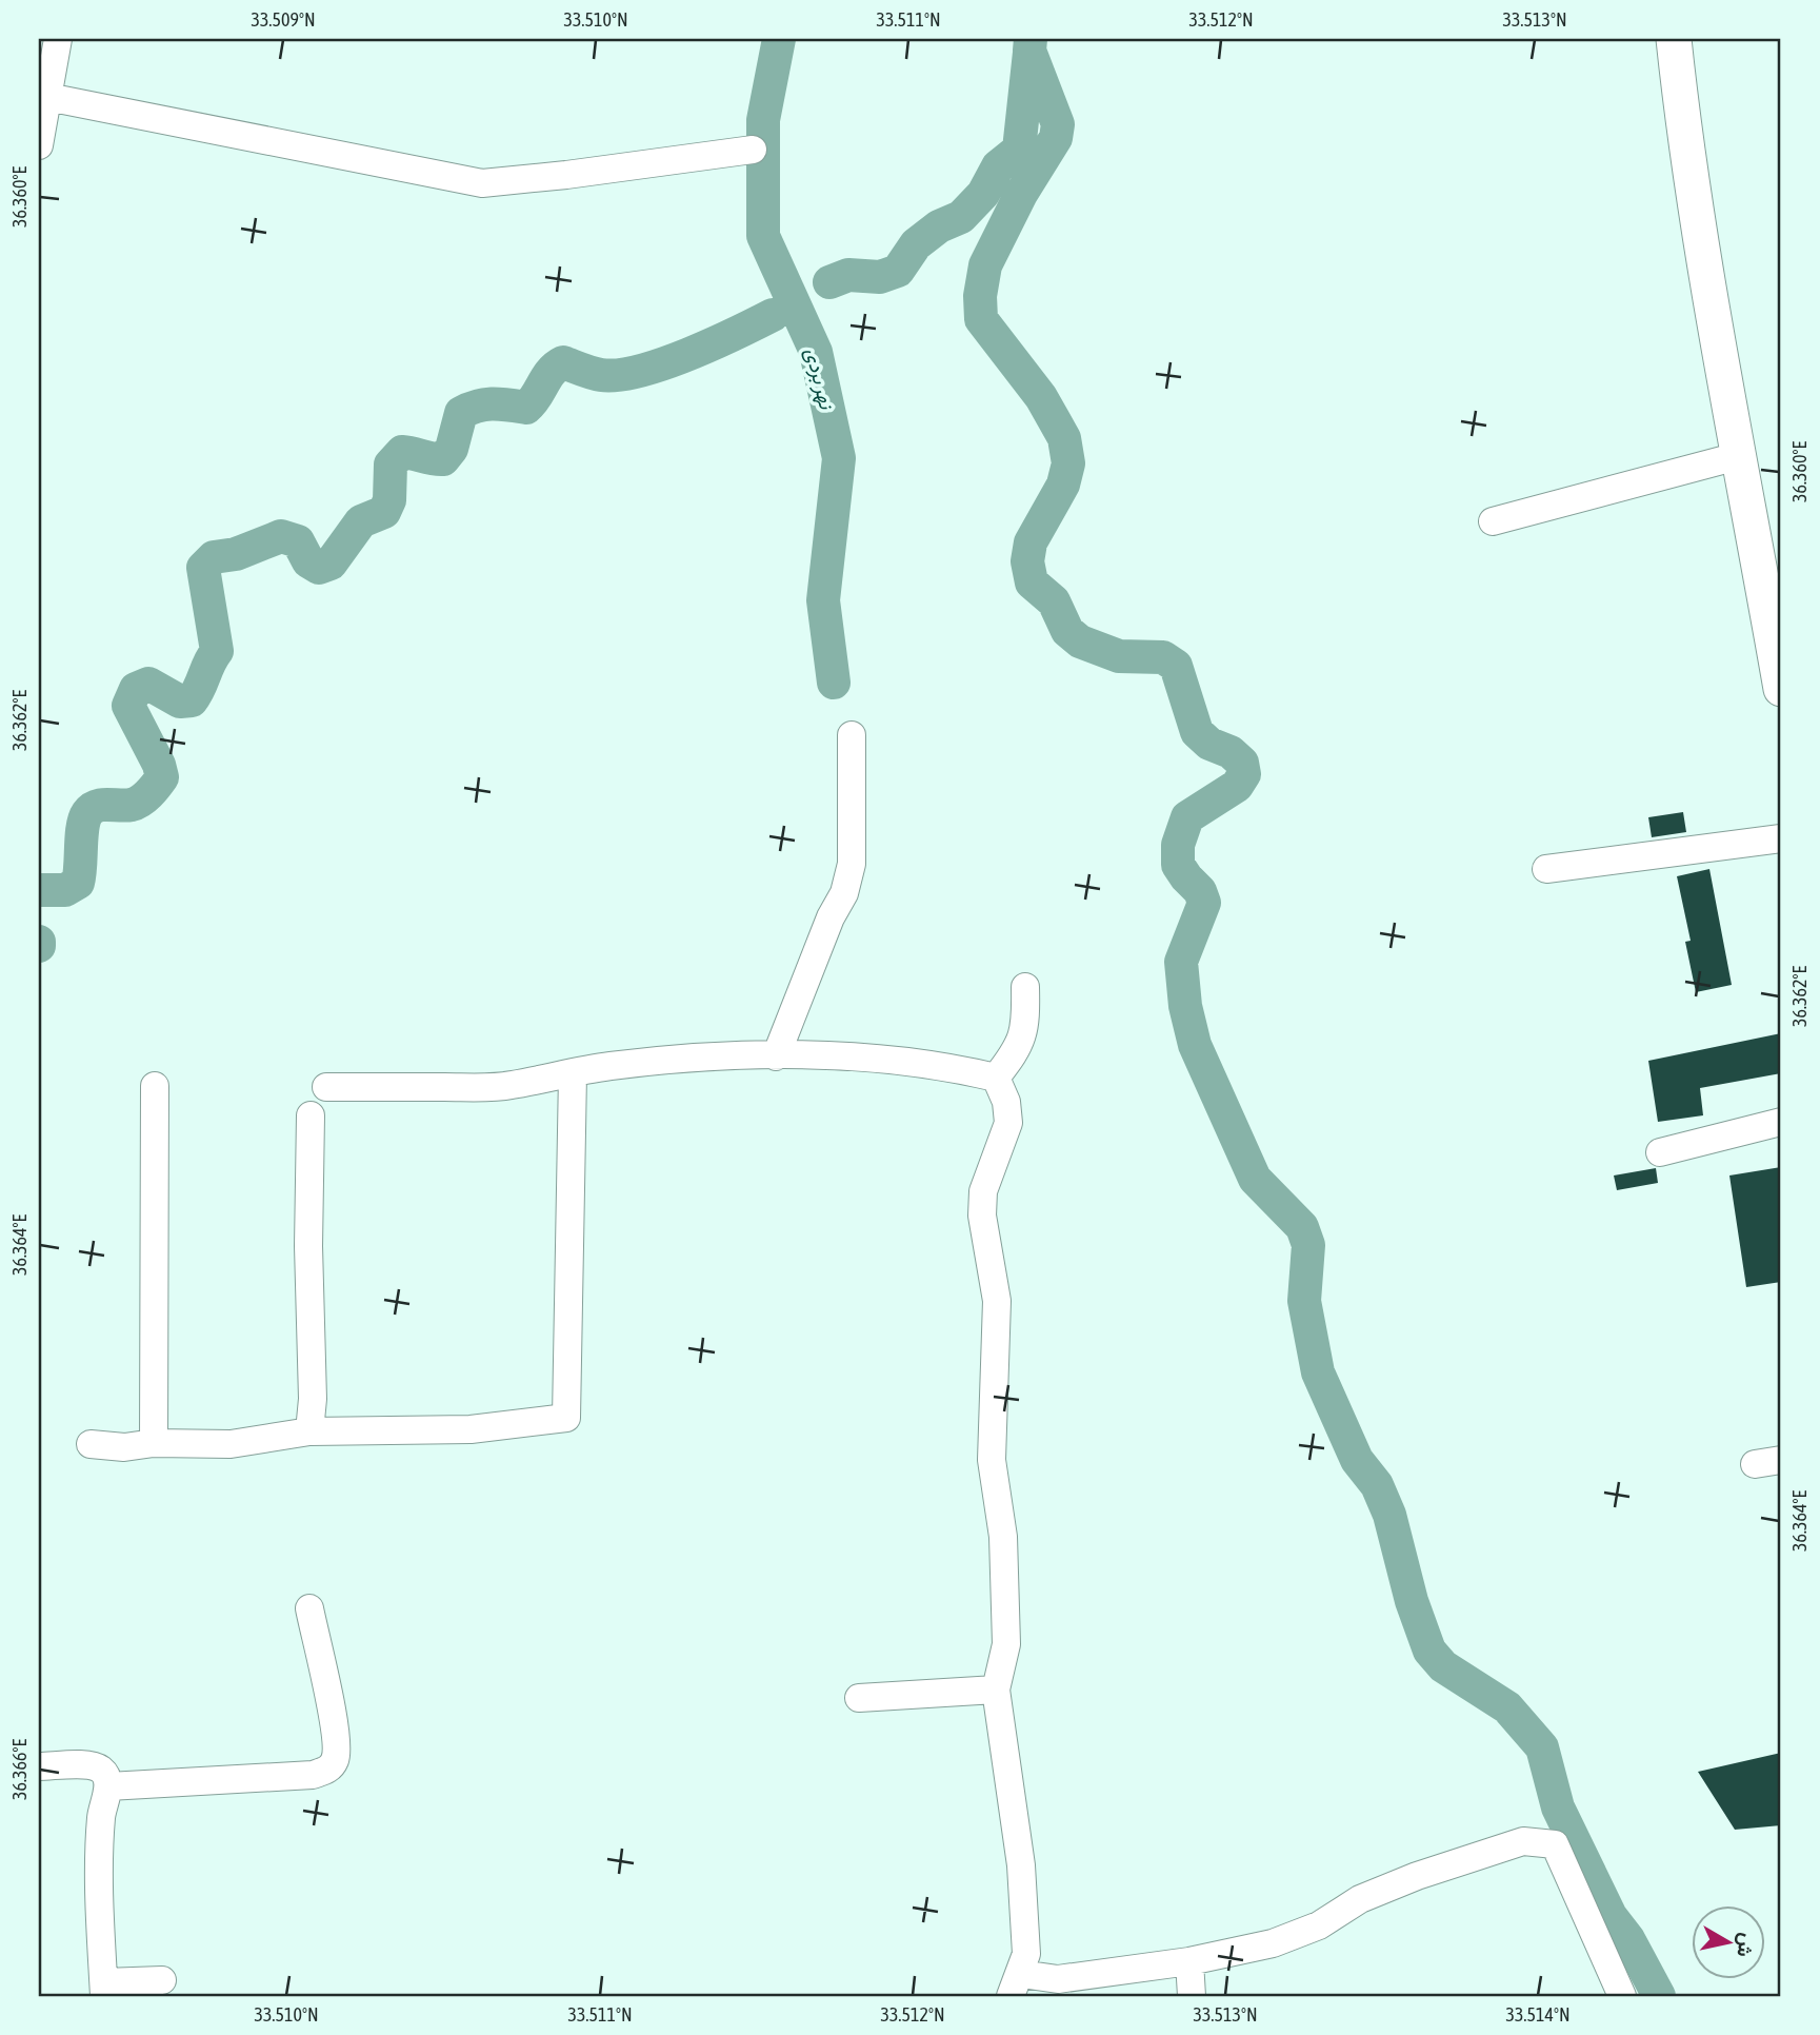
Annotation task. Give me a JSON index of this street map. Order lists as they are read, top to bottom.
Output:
{
  "water": ["نهر بردى"],
  "north": "right",
  "coordinates": [
    "33.509°N",
    "33.510°N",
    "33.511°N",
    "33.512°N",
    "33.513°N",
    "36.360°E",
    "36.362°E",
    "36.364°E",
    "36.366°E",
    "33.514°N"
  ]
}
